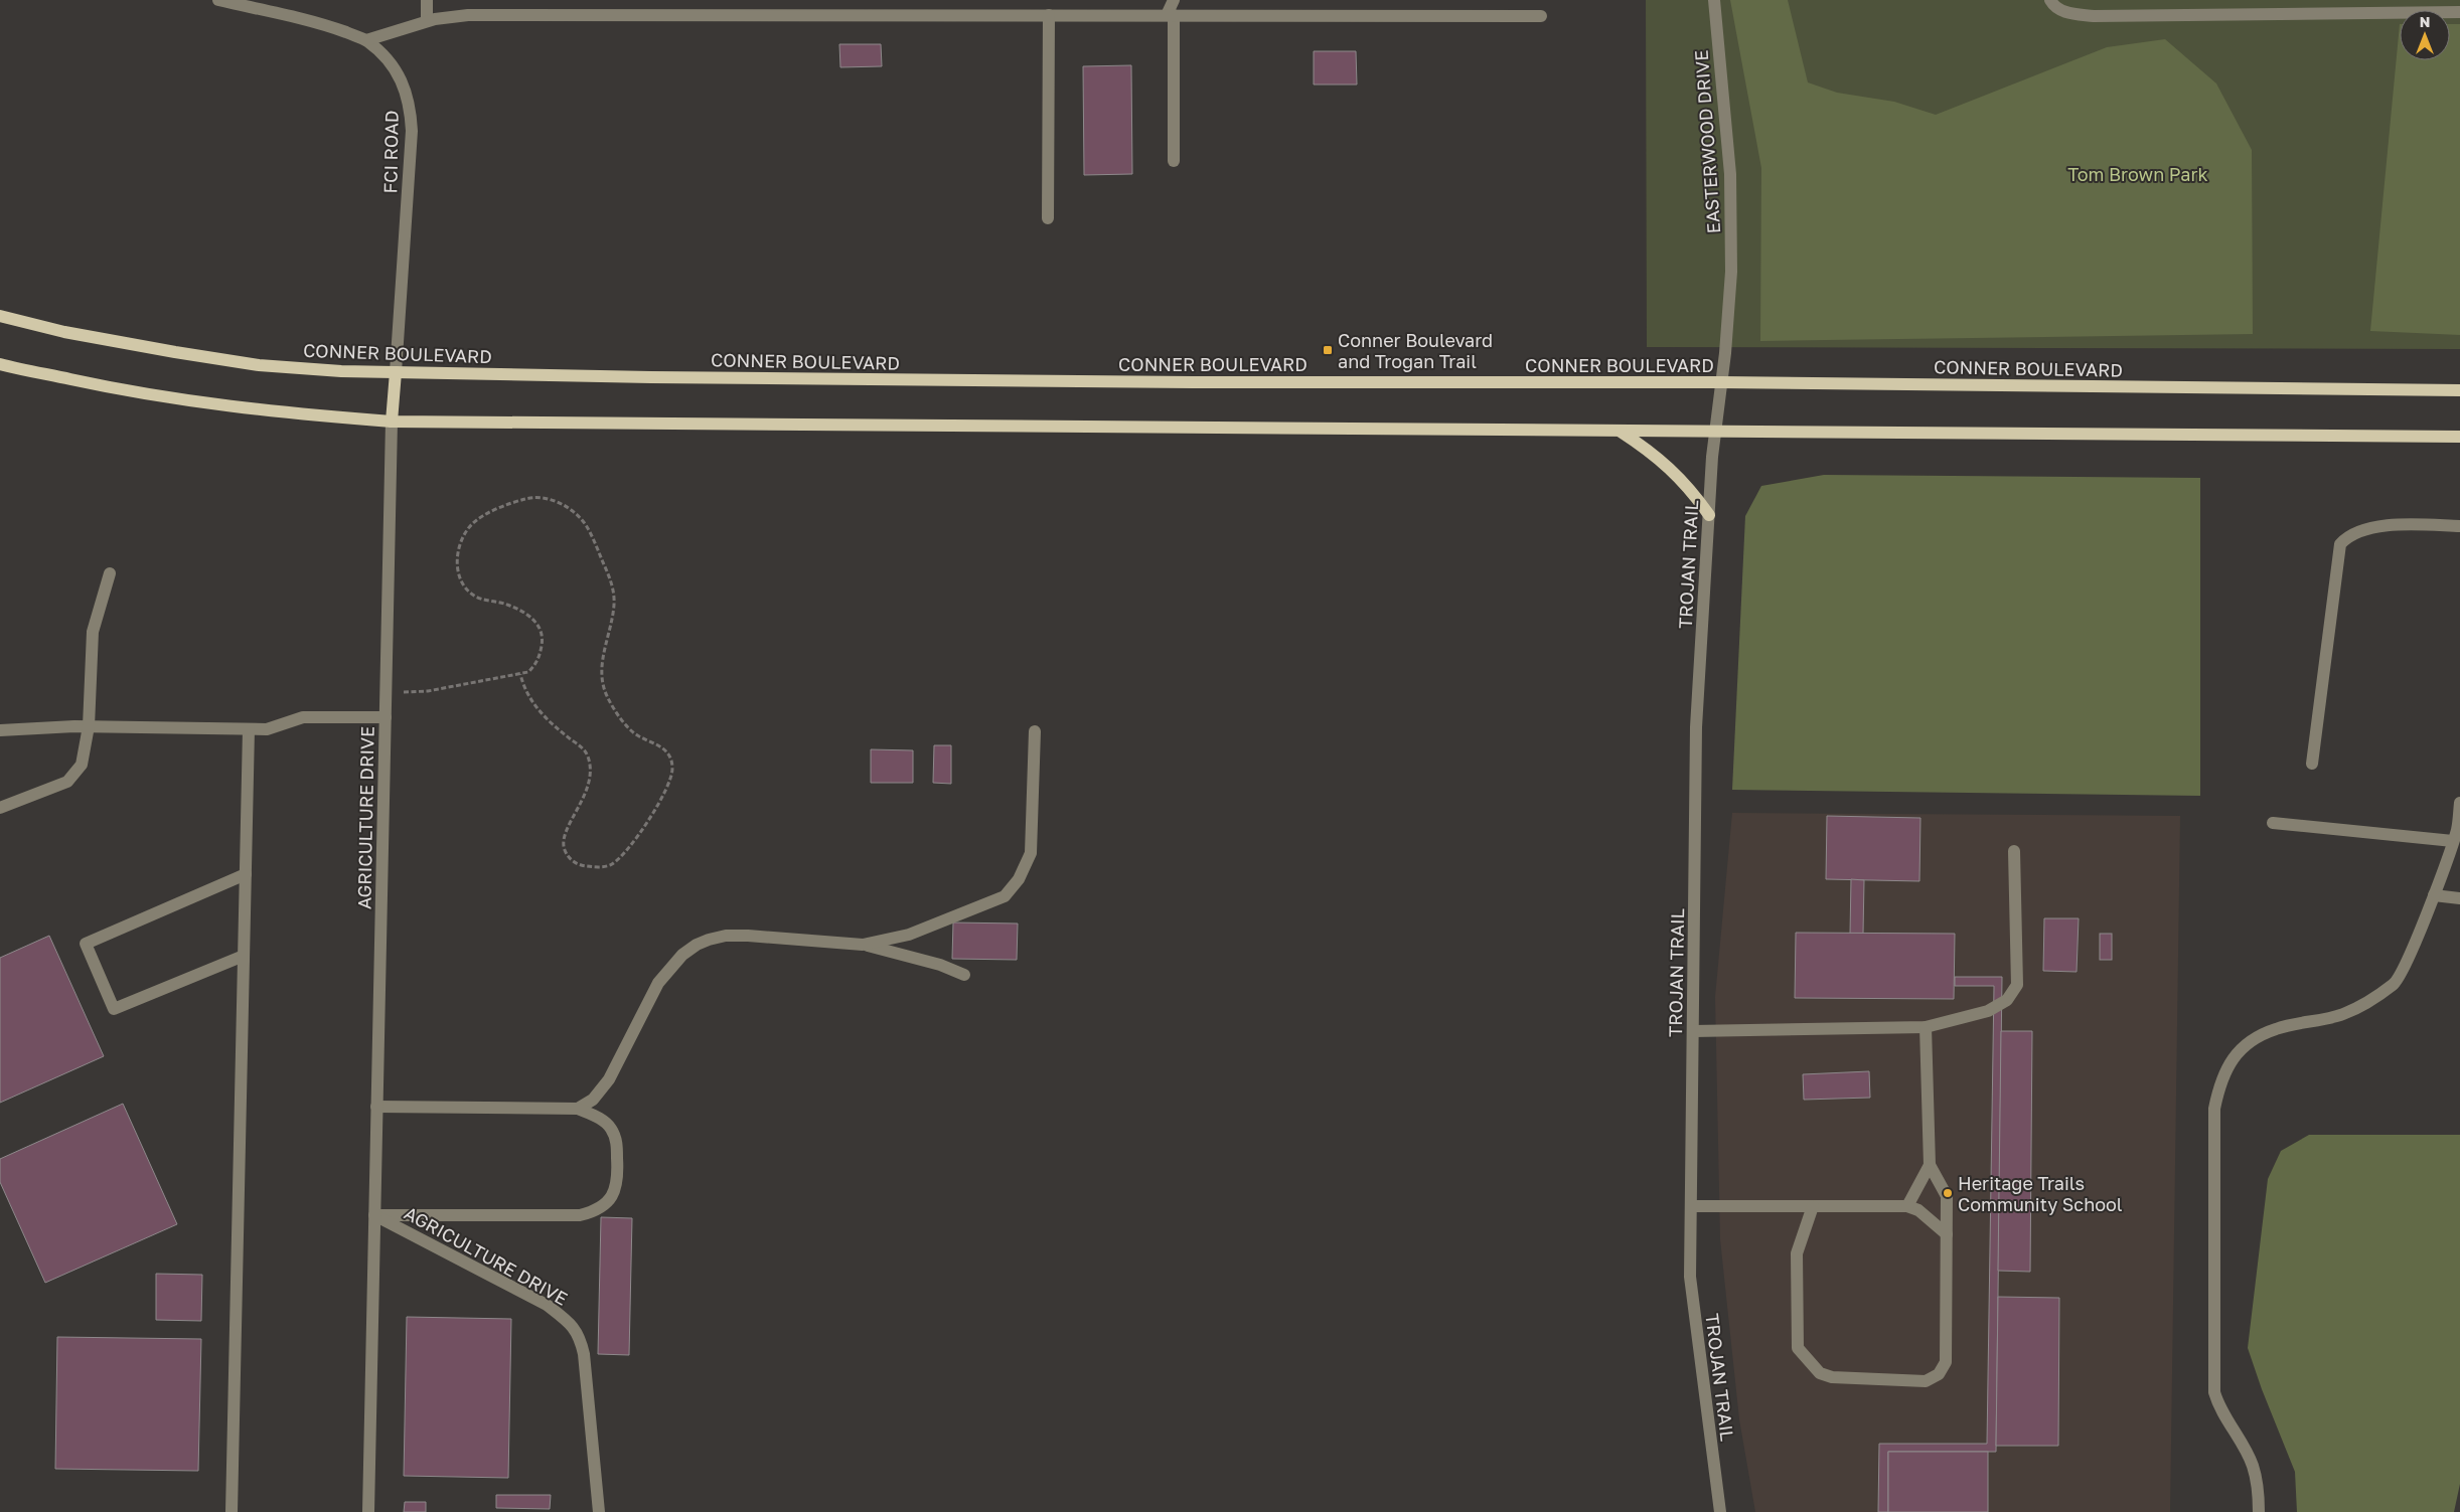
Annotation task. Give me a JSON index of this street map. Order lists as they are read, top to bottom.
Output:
{
  "streets": {
    "main road": ["CONNER BOULEVARD"],
    "street": [
      "EASTERWOOD DRIVE",
      "FCI ROAD",
      "TROJAN TRAIL",
      "AGRICULTURE DRIVE"
    ]
  },
  "crossings": [
    ["EASTERWOOD DRIVE", "CONNER BOULEVARD"],
    ["EASTERWOOD DRIVE", "TROJAN TRAIL"],
    ["FCI ROAD", "CONNER BOULEVARD"]
  ],
  "parks": ["Tom Brown Park"],
  "places": {
    "transit": ["Conner Boulevard and Trogan Trail"],
    "other": ["Heritage Trails Community School"]
  },
  "north": "top"
}
